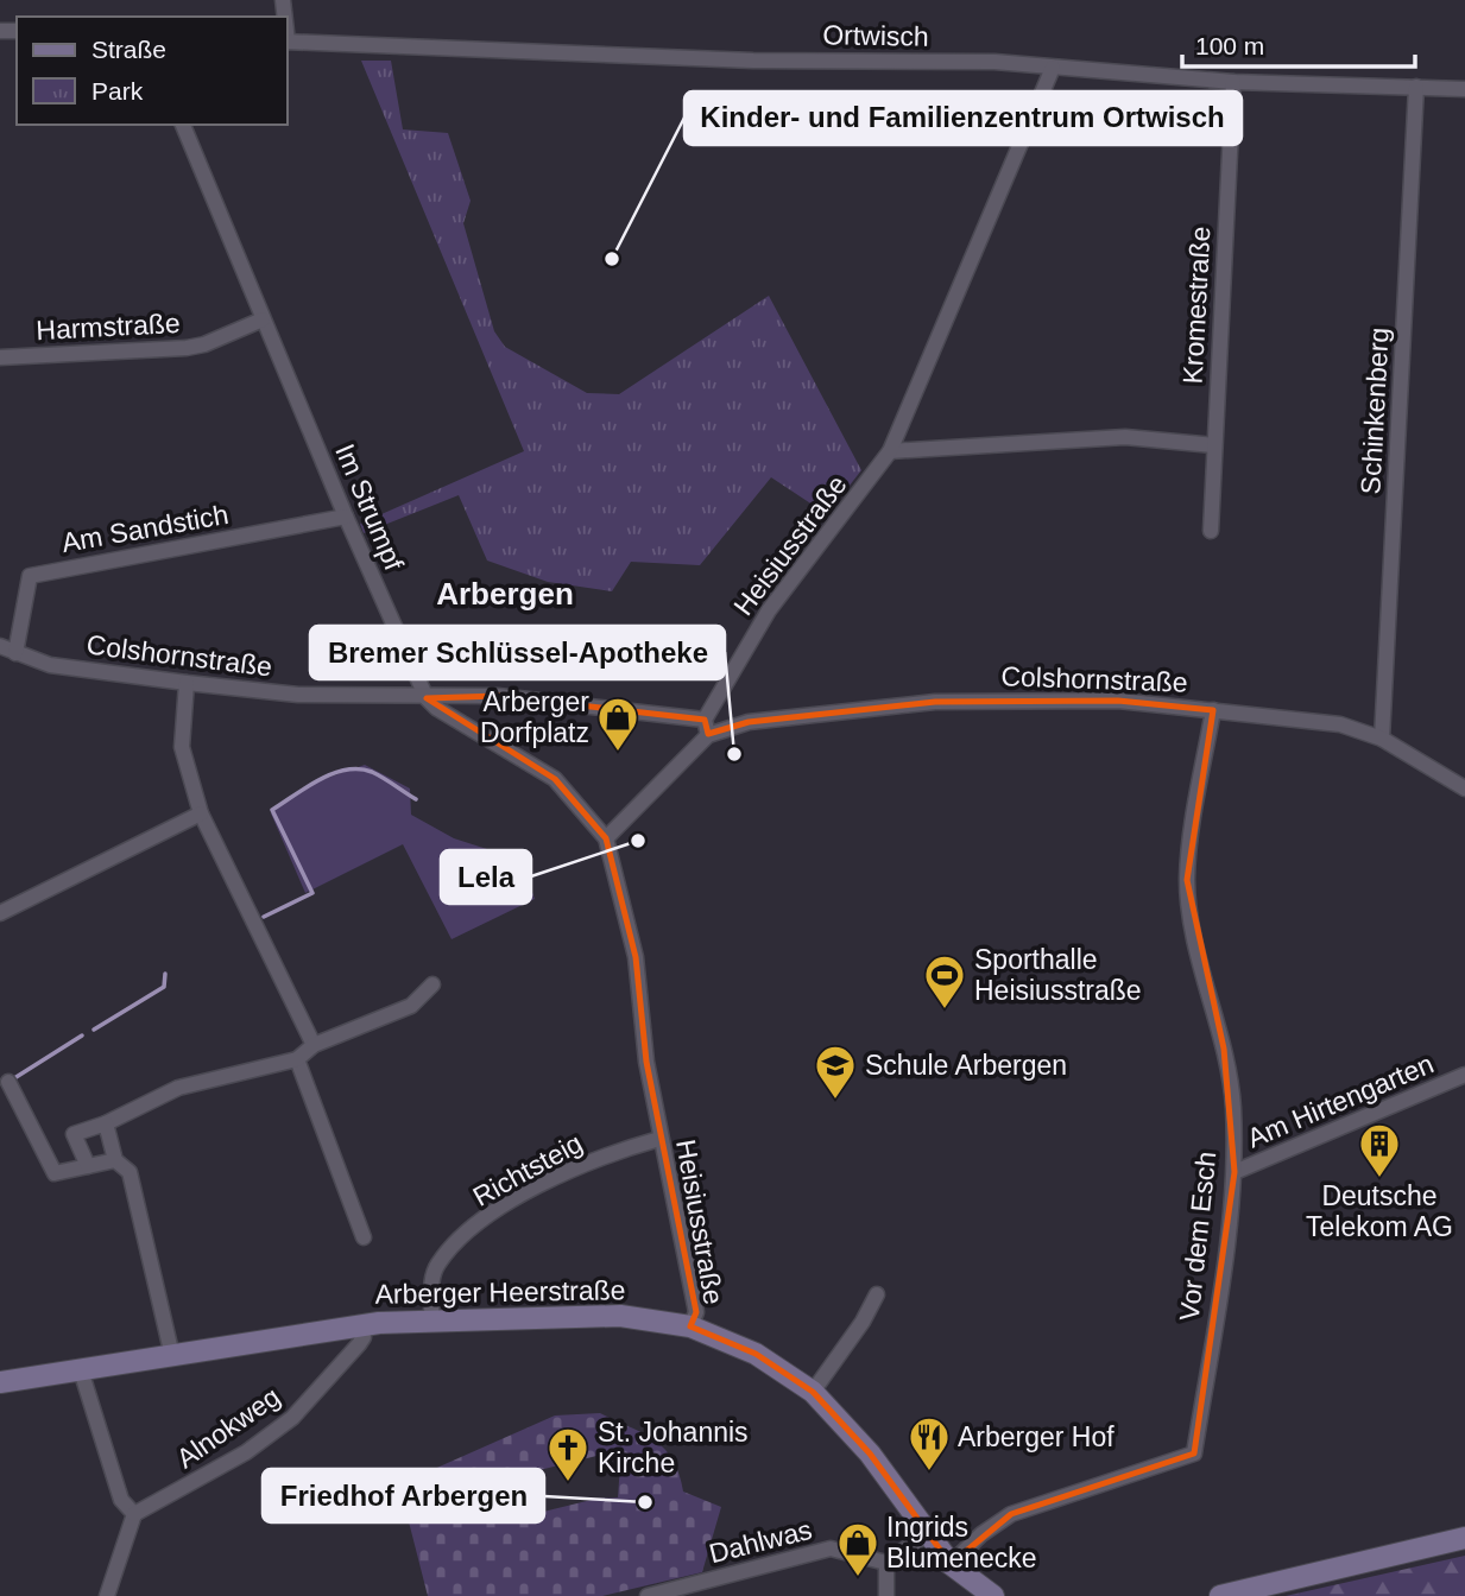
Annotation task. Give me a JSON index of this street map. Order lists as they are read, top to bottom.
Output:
{
  "streets": {
    "main road": ["Arberger Heerstraße"],
    "street": [
      "Ortwisch",
      "Kromestraße",
      "Harmstraße",
      "Schinkenberg",
      "Im Strumpf",
      "Am Sandstich",
      "Heisiusstraße",
      "Colshornstraße",
      "Am Hirtengarten",
      "Richtsteig",
      "Vor dem Esch",
      "Alnokweg",
      "Dahlwas"
    ]
  },
  "crossings": [
    ["Ortwisch", "Kromestraße"],
    ["Ortwisch", "Schinkenberg"],
    ["Ortwisch", "Heisiusstraße"],
    ["Harmstraße", "Im Strumpf"],
    ["Schinkenberg", "Colshornstraße"],
    ["Im Strumpf", "Am Sandstich"],
    ["Im Strumpf", "Colshornstraße"],
    ["Am Sandstich", "Colshornstraße"],
    ["Heisiusstraße", "Colshornstraße"],
    ["Heisiusstraße", "Richtsteig"],
    ["Heisiusstraße", "Arberger Heerstraße"],
    ["Colshornstraße", "Vor dem Esch"],
    ["Am Hirtengarten", "Vor dem Esch"],
    ["Richtsteig", "Arberger Heerstraße"],
    ["Vor dem Esch", "Arberger Heerstraße"],
    ["Arberger Heerstraße", "Alnokweg"]
  ],
  "districts": ["Arbergen"],
  "places": {
    "other": [
      "Kinder- und Familienzentrum Ortwisch",
      "Bremer Schlüssel-Apotheke",
      "Lela",
      "Friedhof Arbergen"
    ],
    "shop": ["Arberger Dorfplatz", "Ingrids Blumenecke"],
    "sports": ["Sporthalle Heisiusstraße"],
    "school or university": ["Schule Arbergen"],
    "building": ["Deutsche Telekom AG"],
    "restaurant": ["Arberger Hof"],
    "church": ["St. Johannis Kirche"]
  },
  "legend": ["Straße", "Park"],
  "scale_bar": "100 m"
}
